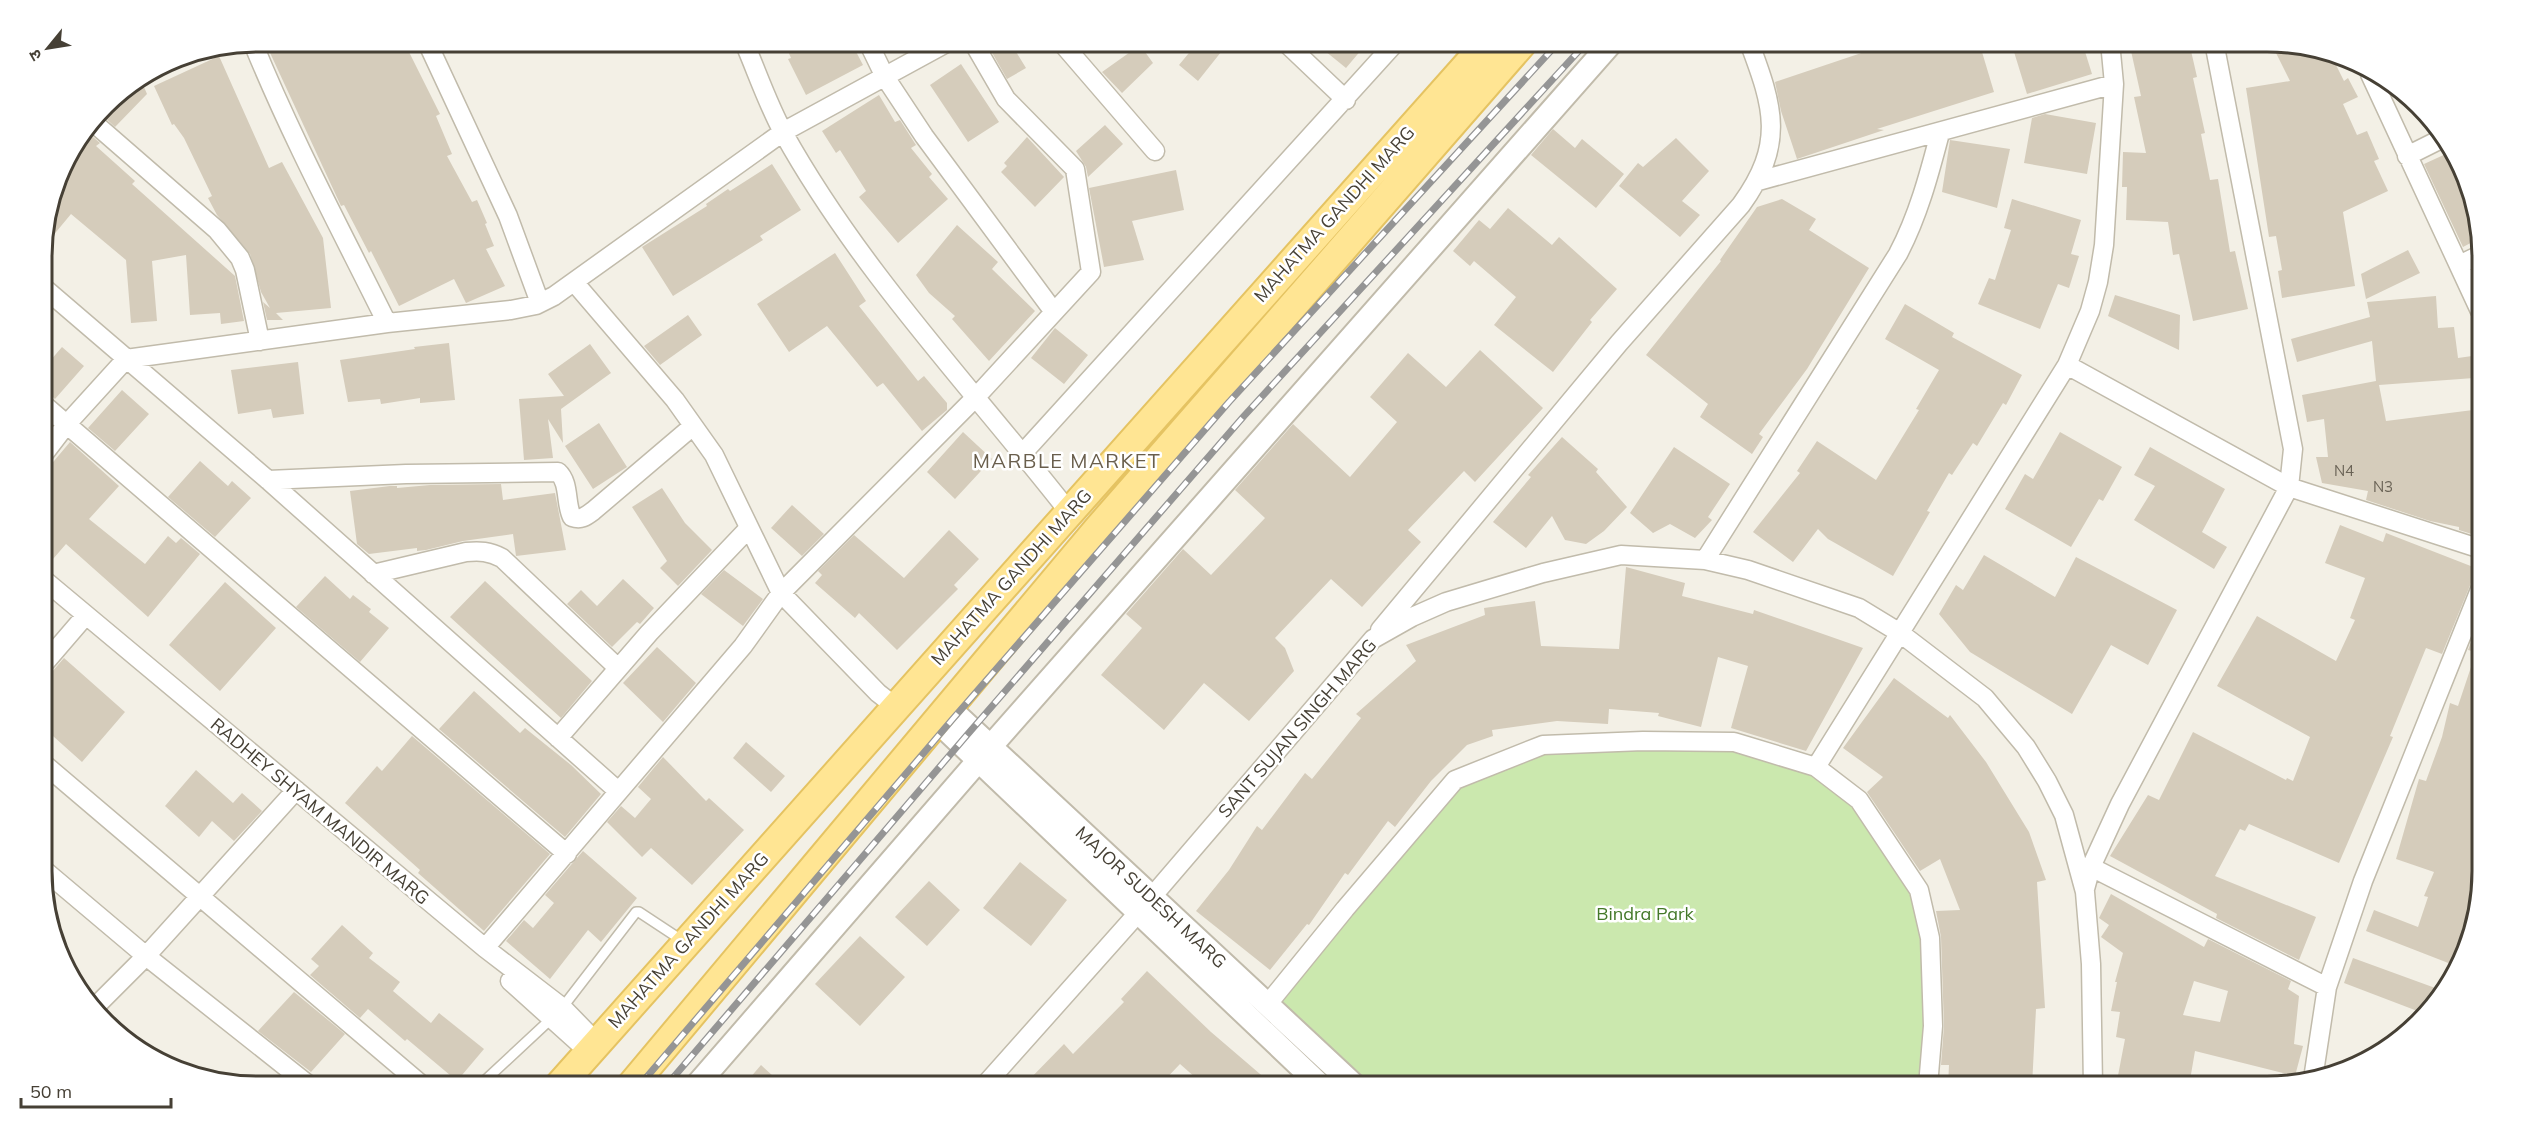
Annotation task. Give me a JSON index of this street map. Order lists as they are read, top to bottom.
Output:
{
  "streets": {
    "main road": ["MAHATMA GANDHI MARG"],
    "street": ["SANT SUJAN SINGH MARG", "RADHEY SHYAM MANDIR MARG", "MAJOR SUDESH MARG"]
  },
  "crossings": [
    ["MAHATMA GANDHI MARG", "RADHEY SHYAM MANDIR MARG"],
    ["MAHATMA GANDHI MARG", "MAJOR SUDESH MARG"],
    ["SANT SUJAN SINGH MARG", "MAJOR SUDESH MARG"]
  ],
  "districts": ["MARBLE MARKET"],
  "parks": ["Bindra Park"],
  "house_numbers": ["N4", "N3"],
  "scale_bar": "50 m",
  "north": "bottom left"
}
